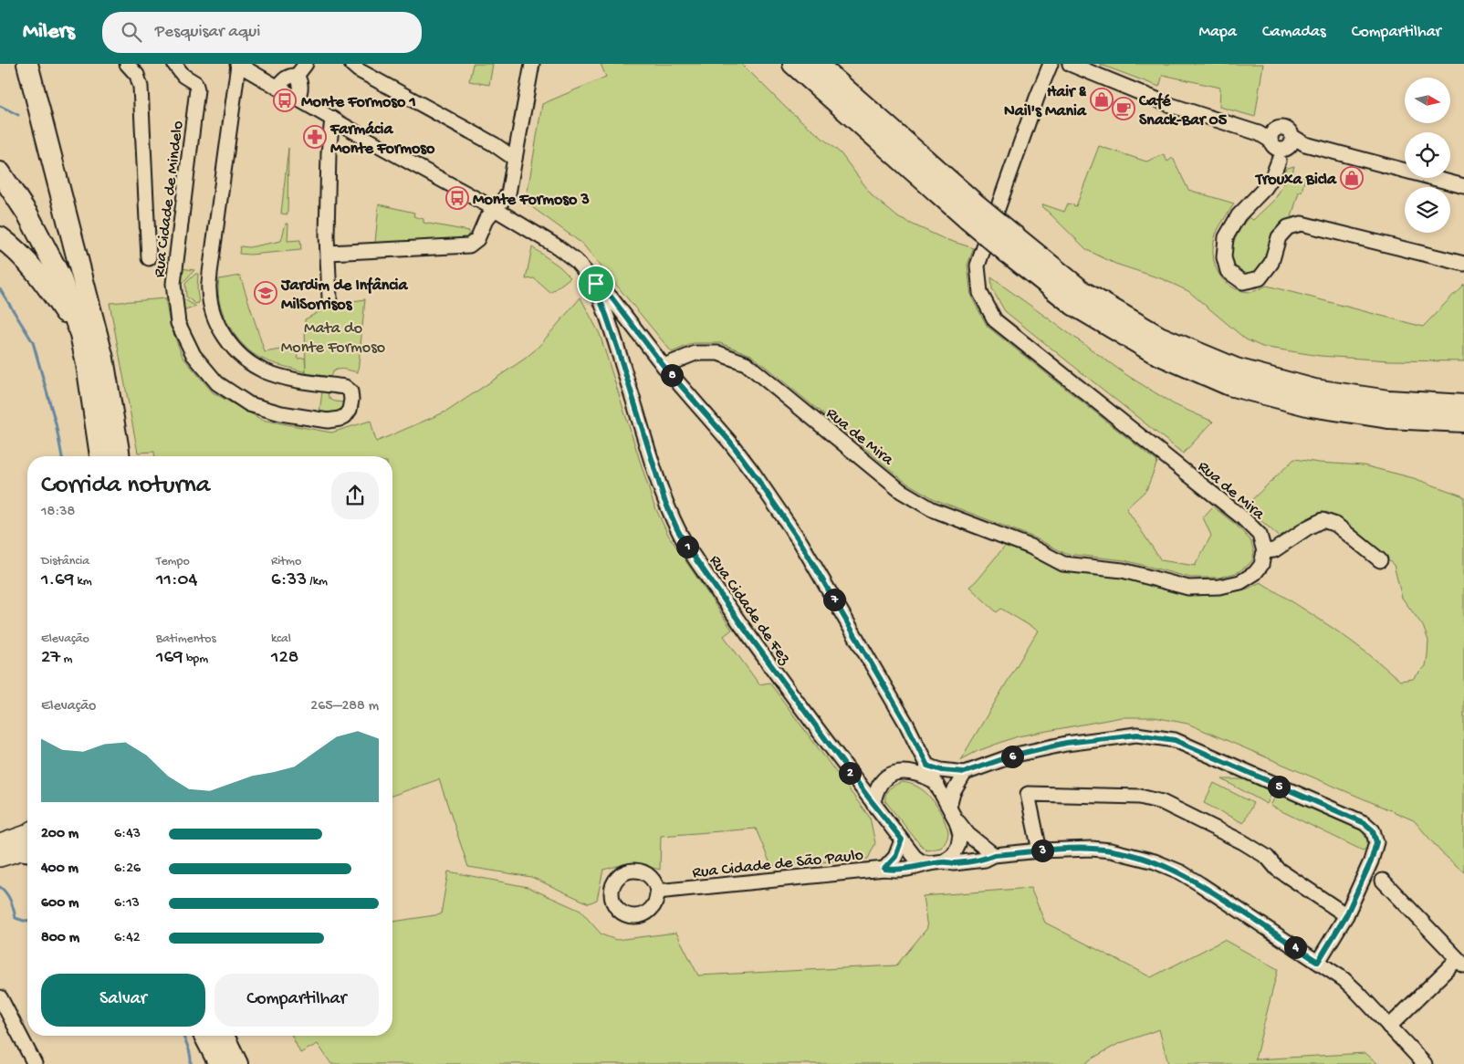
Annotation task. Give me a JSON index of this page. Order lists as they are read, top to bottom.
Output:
{
  "streets": {
    "street": [
      "Rua Cidade de Mindelo",
      "Rua de Mira",
      "Rua Cidade de Fez",
      "Rua Cidade de São Paulo"
    ]
  },
  "crossings": [
    ["Rua Cidade de Fez", "Rua Cidade de São Paulo"]
  ],
  "parks": ["Mata do Monte Formoso"],
  "places": {
    "shop": ["Hair & Nail's Mania", "Trouxa Bicla"],
    "bus stop": ["Monte Formoso 1", "Monte Formoso 3"],
    "cafe": ["Café Snack-Bar 05"],
    "pharmacy": ["Farmácia Monte Formoso"],
    "school or university": ["Jardim de Infância MilSorrisos"]
  },
  "north": "right",
  "page": {
    "header": "Milers",
    "search": "Pesquisar aqui",
    "nav": ["Mapa", "Camadas", "Compartilhar"],
    "pins": [
      "8",
      "1",
      "7",
      "6",
      "2",
      "5",
      "3",
      "4"
    ],
    "heading": ["Corrida noturna", "18:38"],
    "stats": [
      ["Distância", "1.69 km"],
      ["Tempo", "11:04"],
      ["Ritmo", "6:33 /km"],
      ["Elevação", "27 m"],
      ["Batimentos", "169 bpm"],
      ["kcal", "128"]
    ],
    "chart": ["Elevação", "265–288 m"],
    "list": [
      {
        "name": "200 m",
        "note": "6:43"
      },
      {
        "name": "400 m",
        "note": "6:26"
      },
      {
        "name": "600 m",
        "note": "6:13"
      },
      {
        "name": "800 m",
        "note": "6:42"
      }
    ],
    "buttons": ["Salvar", "Compartilhar"]
  }
}
